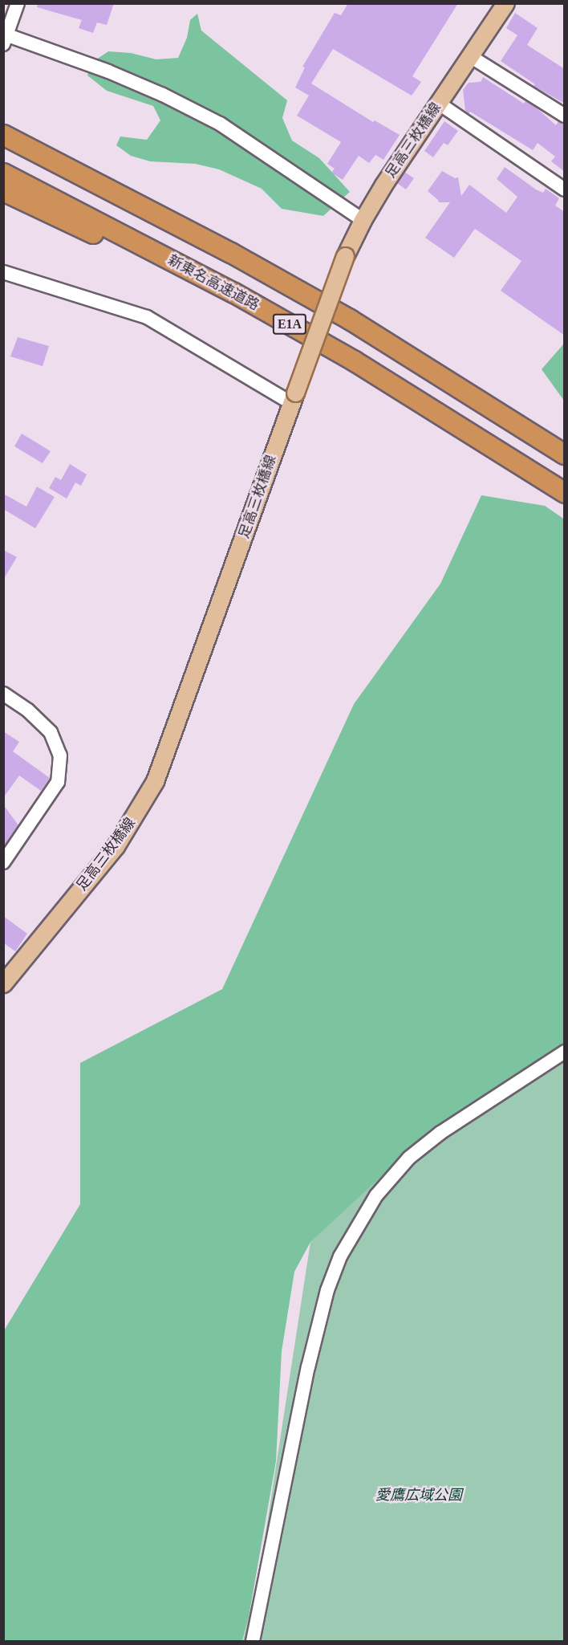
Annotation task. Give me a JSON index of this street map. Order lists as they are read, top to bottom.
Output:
{
  "streets": {
    "highway": ["新東名高速道路", "E1A"],
    "main road": ["足高三枚橋線"]
  },
  "parks": ["愛鷹広域公園"]
}
